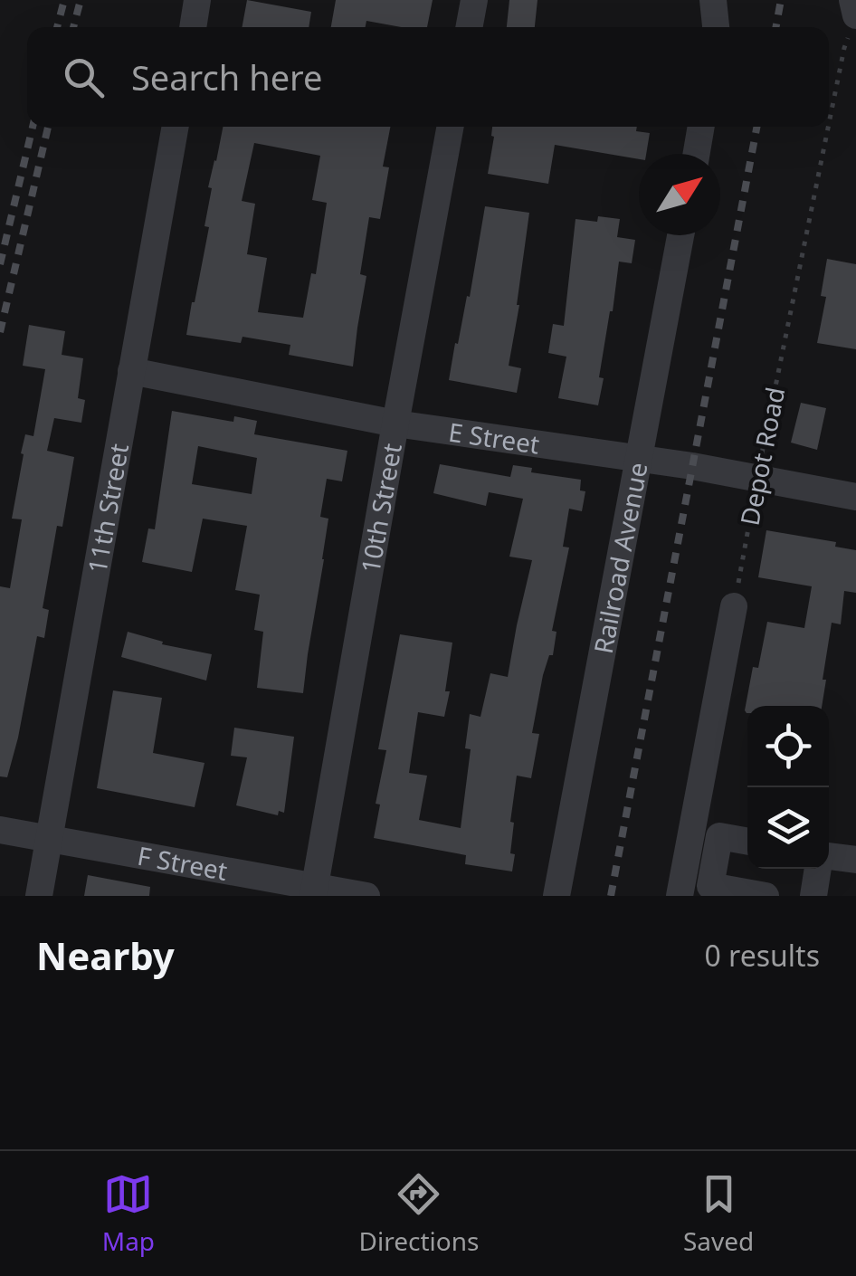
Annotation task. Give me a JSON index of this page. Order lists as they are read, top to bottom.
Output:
{
  "streets": {
    "street": [
      "E Street",
      "11th Street",
      "10th Street",
      "Railroad Avenue",
      "F Street"
    ],
    "path": ["Depot Road"]
  },
  "crossings": [
    ["E Street", "Depot Road"],
    ["E Street", "11th Street"],
    ["E Street", "10th Street"],
    ["E Street", "Railroad Avenue"],
    ["11th Street", "F Street"],
    ["10th Street", "F Street"]
  ],
  "north": "top right",
  "page": {
    "search": "Search here",
    "heading": ["Nearby", "0 results"],
    "nav": ["Map", "Directions", "Saved"]
  }
}
